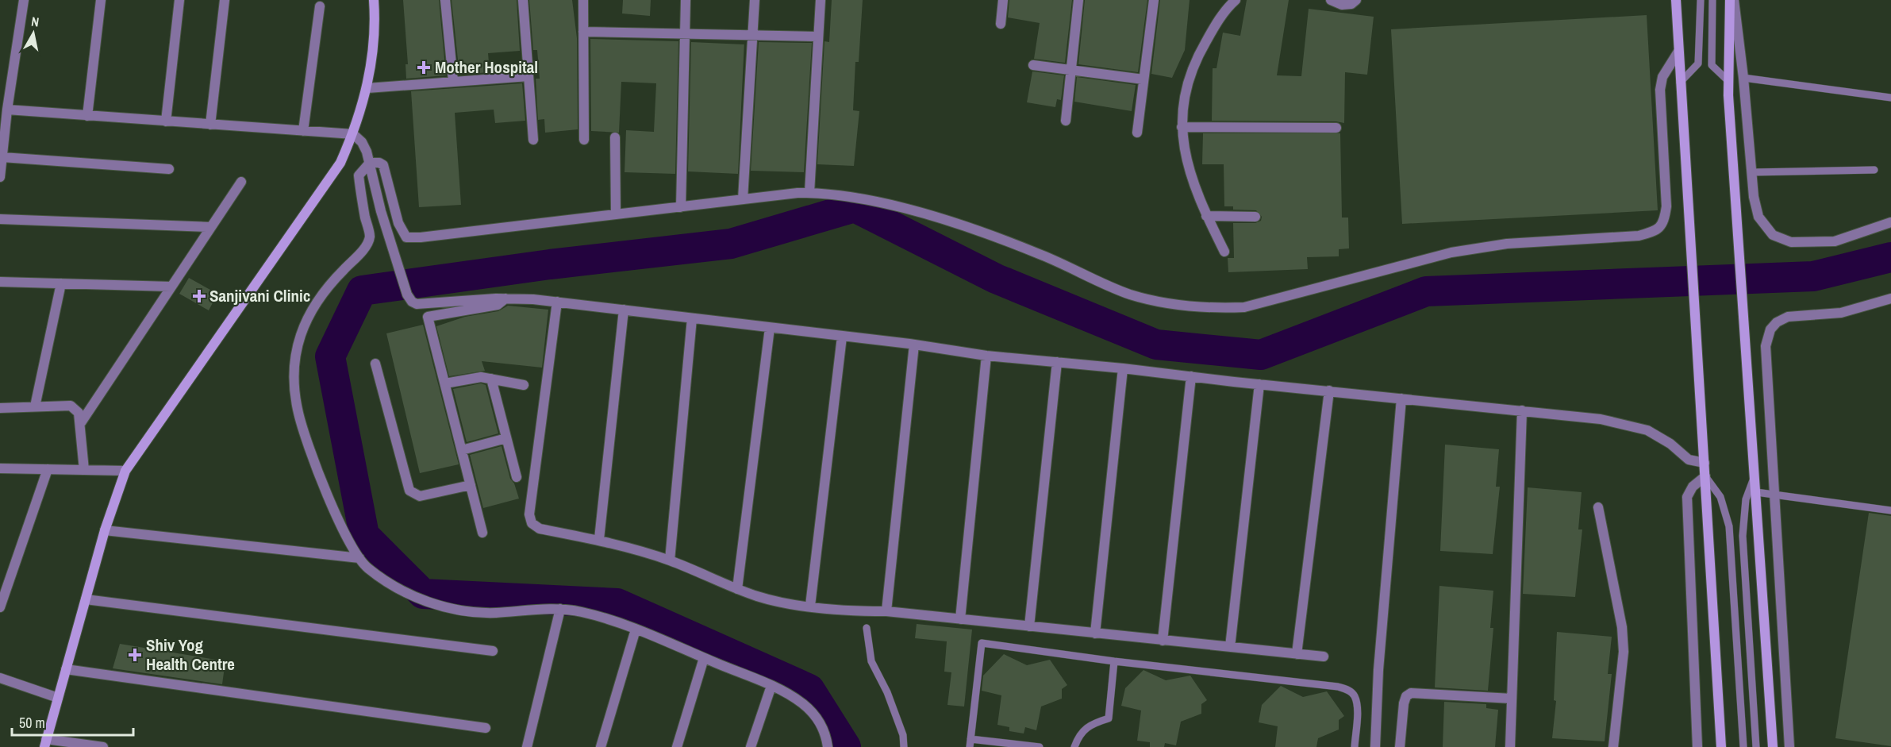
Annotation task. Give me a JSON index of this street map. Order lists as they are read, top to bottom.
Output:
{
  "places": {
    "health": ["Mother Hospital", "Sanjivani Clinic", "Shiv Yog Health Centre"]
  },
  "scale_bar": "50 m",
  "north": "top"
}
